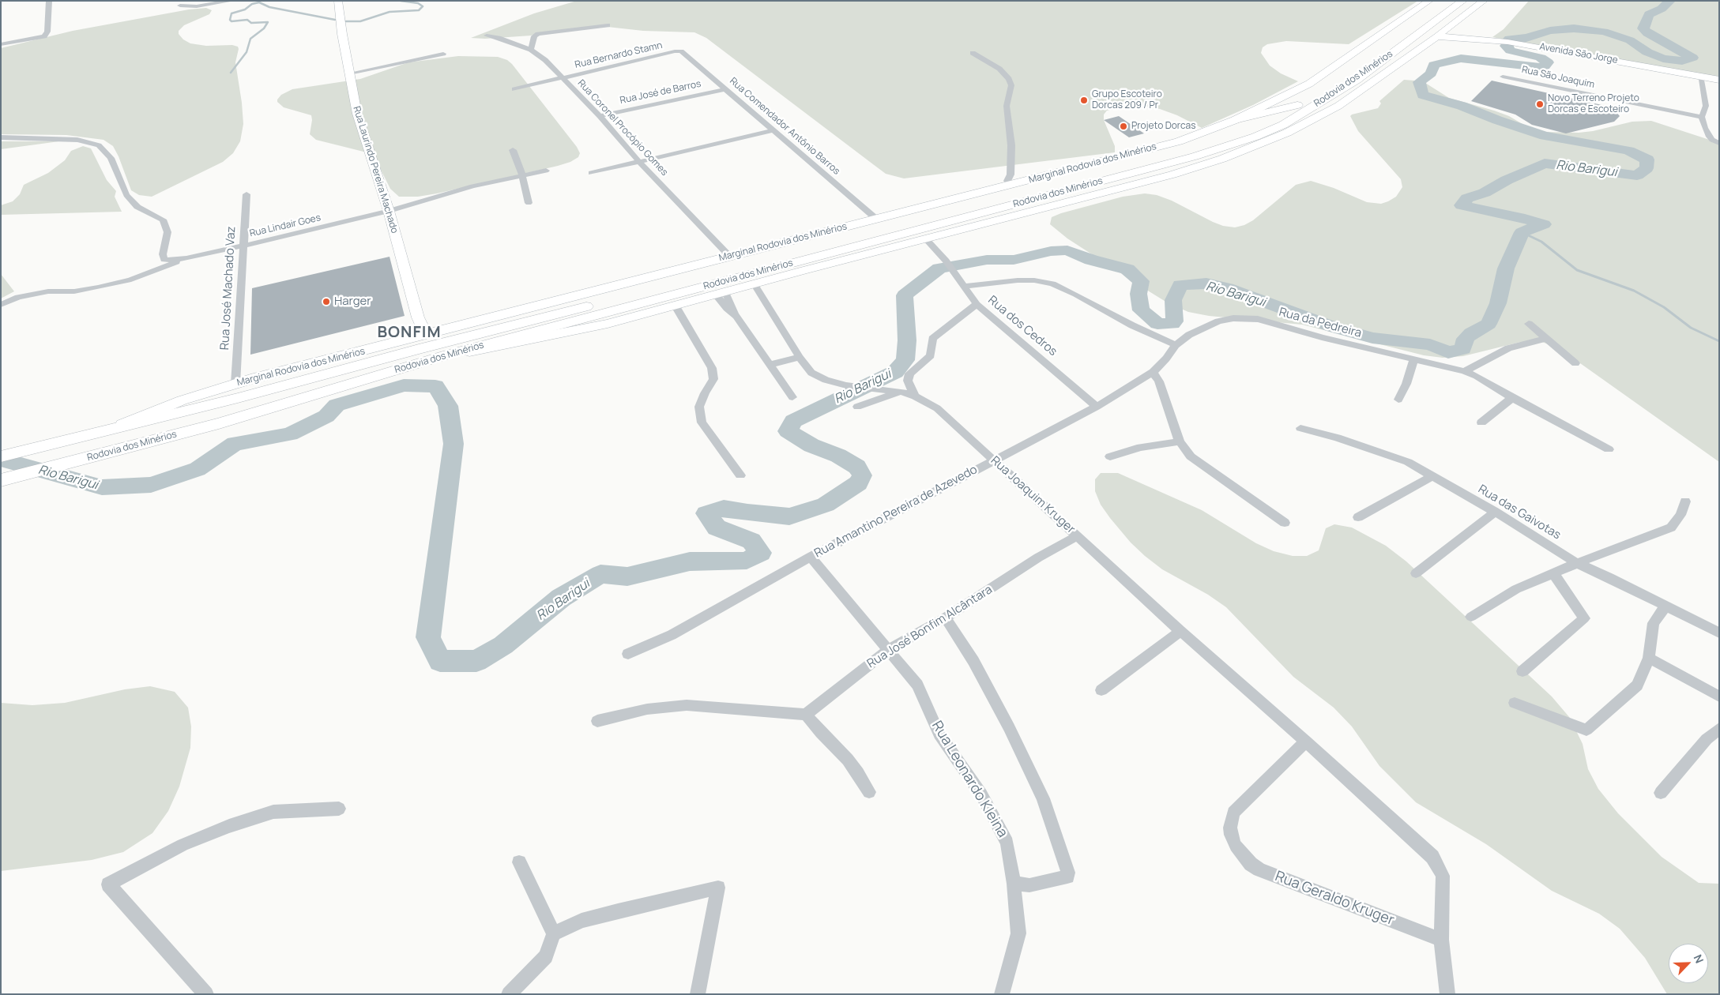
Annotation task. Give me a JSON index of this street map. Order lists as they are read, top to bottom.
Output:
{
  "streets": {
    "main road": [
      "Avenida São Jorge",
      "Rodovia dos Minérios",
      "Marginal Rodovia dos Minérios",
      "Rua Laurindo Pereira Machado"
    ],
    "street": [
      "Rua Bernardo Stamn",
      "Rua São Joaquim",
      "Rua José de Barros",
      "Rua Comendador Antônio Barros",
      "Rua Coronel Procópio Gomes",
      "Rua Lindair Goes",
      "Rua José Machado Vaz",
      "Rua da Pedreira",
      "Rua dos Cedros",
      "Rua Joaquim Kruger",
      "Rua Amantino Pereira de Azevedo",
      "Rua das Gaivotas",
      "Rua José Bonfim Alcântara",
      "Rua Leonardo Kleina",
      "Rua Geraldo Kruger"
    ]
  },
  "crossings": [
    ["Rua Bernardo Stamn", "Rua Comendador Antônio Barros"],
    ["Rua Bernardo Stamn", "Rua Coronel Procópio Gomes"],
    ["Rodovia dos Minérios", "Marginal Rodovia dos Minérios"],
    ["Rua José de Barros", "Rua Comendador Antônio Barros"],
    ["Rua José de Barros", "Rua Coronel Procópio Gomes"],
    ["Rua Comendador Antônio Barros", "Marginal Rodovia dos Minérios"],
    ["Rua Coronel Procópio Gomes", "Marginal Rodovia dos Minérios"],
    ["Marginal Rodovia dos Minérios", "Rua Laurindo Pereira Machado"],
    ["Marginal Rodovia dos Minérios", "Rua José Machado Vaz"],
    ["Rua Laurindo Pereira Machado", "Rua Lindair Goes"],
    ["Rua Lindair Goes", "Rua José Machado Vaz"],
    ["Rua da Pedreira", "Rua Amantino Pereira de Azevedo"],
    ["Rua dos Cedros", "Rua Amantino Pereira de Azevedo"],
    ["Rua Joaquim Kruger", "Rua Amantino Pereira de Azevedo"],
    ["Rua Joaquim Kruger", "Rua José Bonfim Alcântara"],
    ["Rua Joaquim Kruger", "Rua Geraldo Kruger"],
    ["Rua Amantino Pereira de Azevedo", "Rua Leonardo Kleina"],
    ["Rua José Bonfim Alcântara", "Rua Leonardo Kleina"]
  ],
  "districts": ["BONFIM"],
  "water": ["Rio Barigui"],
  "places": [
    "Grupo Escoteiro Dorcas 209 / Pr",
    "Novo Terreno Projeto Dorcas e Escoteiro",
    "Projeto Dorcas",
    "Harger"
  ],
  "north": "top right"
}
